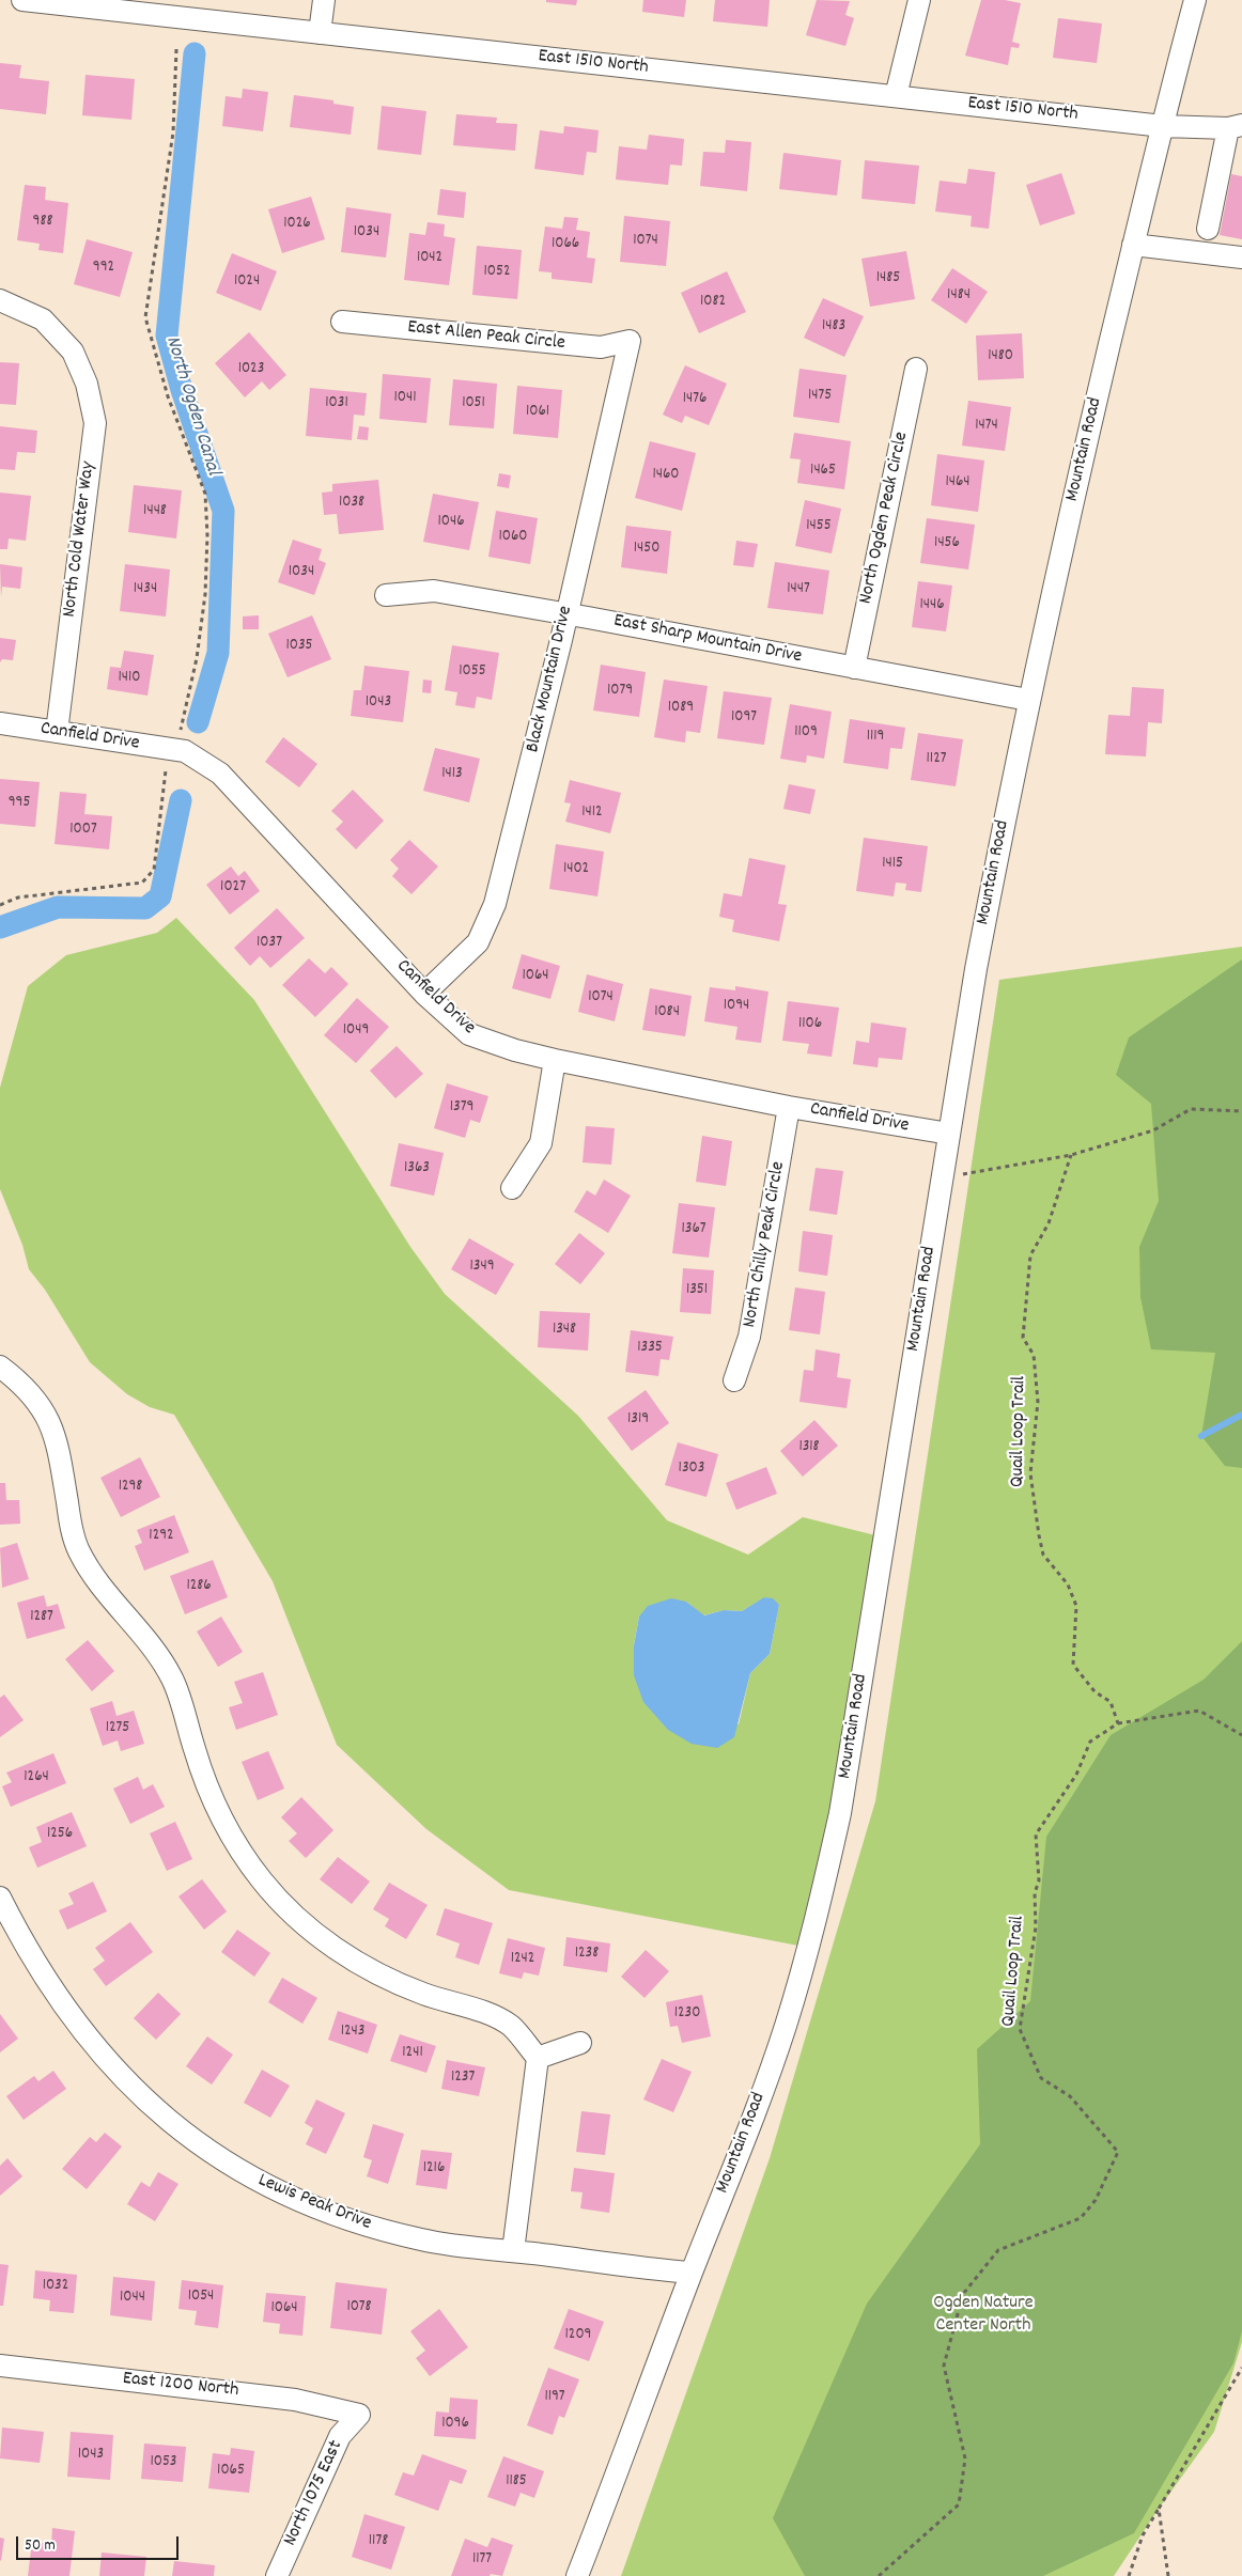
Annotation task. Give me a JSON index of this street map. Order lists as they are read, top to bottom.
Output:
{
  "streets": {
    "street": [
      "East 1510 North",
      "East Allen Peak Circle",
      "Mountain Road",
      "North Ogden Peak Circle",
      "North Cold Water Way",
      "East Sharp Mountain Drive",
      "Black Mountain Drive",
      "Canfield Drive",
      "North Chilly Peak Circle",
      "Lewis Peak Drive",
      "East 1200 North",
      "North 1075 East"
    ],
    "path": ["Quail Loop Trail"]
  },
  "crossings": [
    ["East 1510 North", "Mountain Road"],
    ["East Allen Peak Circle", "Black Mountain Drive"],
    ["Mountain Road", "East Sharp Mountain Drive"],
    ["Mountain Road", "Canfield Drive"],
    ["Mountain Road", "Lewis Peak Drive"],
    ["North Ogden Peak Circle", "East Sharp Mountain Drive"],
    ["North Cold Water Way", "Canfield Drive"],
    ["East Sharp Mountain Drive", "Black Mountain Drive"],
    ["Black Mountain Drive", "Canfield Drive"],
    ["Canfield Drive", "North Chilly Peak Circle"],
    ["East 1200 North", "North 1075 East"]
  ],
  "water": ["North Ogden Canal"],
  "parks": ["Ogden Nature Center North"],
  "house_numbers": [
    "988",
    "1026",
    "1034",
    "1074",
    "1066",
    "1042",
    "992",
    "1052",
    "1485",
    "1024",
    "1484",
    "1082",
    "1483",
    "1480",
    "1023",
    "1475",
    "1041",
    "1476",
    "1031",
    "1051",
    "1061",
    "1474",
    "1465",
    "1460",
    "1464",
    "1038",
    "1448",
    "1046",
    "1455",
    "1060",
    "1456",
    "1450",
    "1034",
    "1434",
    "1447",
    "1446",
    "1035",
    "1055",
    "1410",
    "1079",
    "1043",
    "1089",
    "1097",
    "1109",
    "1119",
    "1127",
    "1413",
    "995",
    "1412",
    "1007",
    "1415",
    "1402",
    "1027",
    "1037",
    "1064",
    "1074",
    "1094",
    "1084",
    "1106",
    "1049",
    "1379",
    "1363",
    "1367",
    "1349",
    "1351",
    "1348",
    "1335",
    "1319",
    "1318",
    "1303",
    "1298",
    "1292",
    "1286",
    "1287",
    "1275",
    "1264",
    "1256",
    "1238",
    "1242",
    "1230",
    "1243",
    "1241",
    "1237",
    "1216",
    "1032",
    "1054",
    "1044",
    "1078",
    "1064",
    "1209",
    "1197",
    "1096",
    "1043",
    "1053",
    "1065",
    "1185",
    "1178",
    "1177"
  ],
  "scale_bar": "50 m"
}
